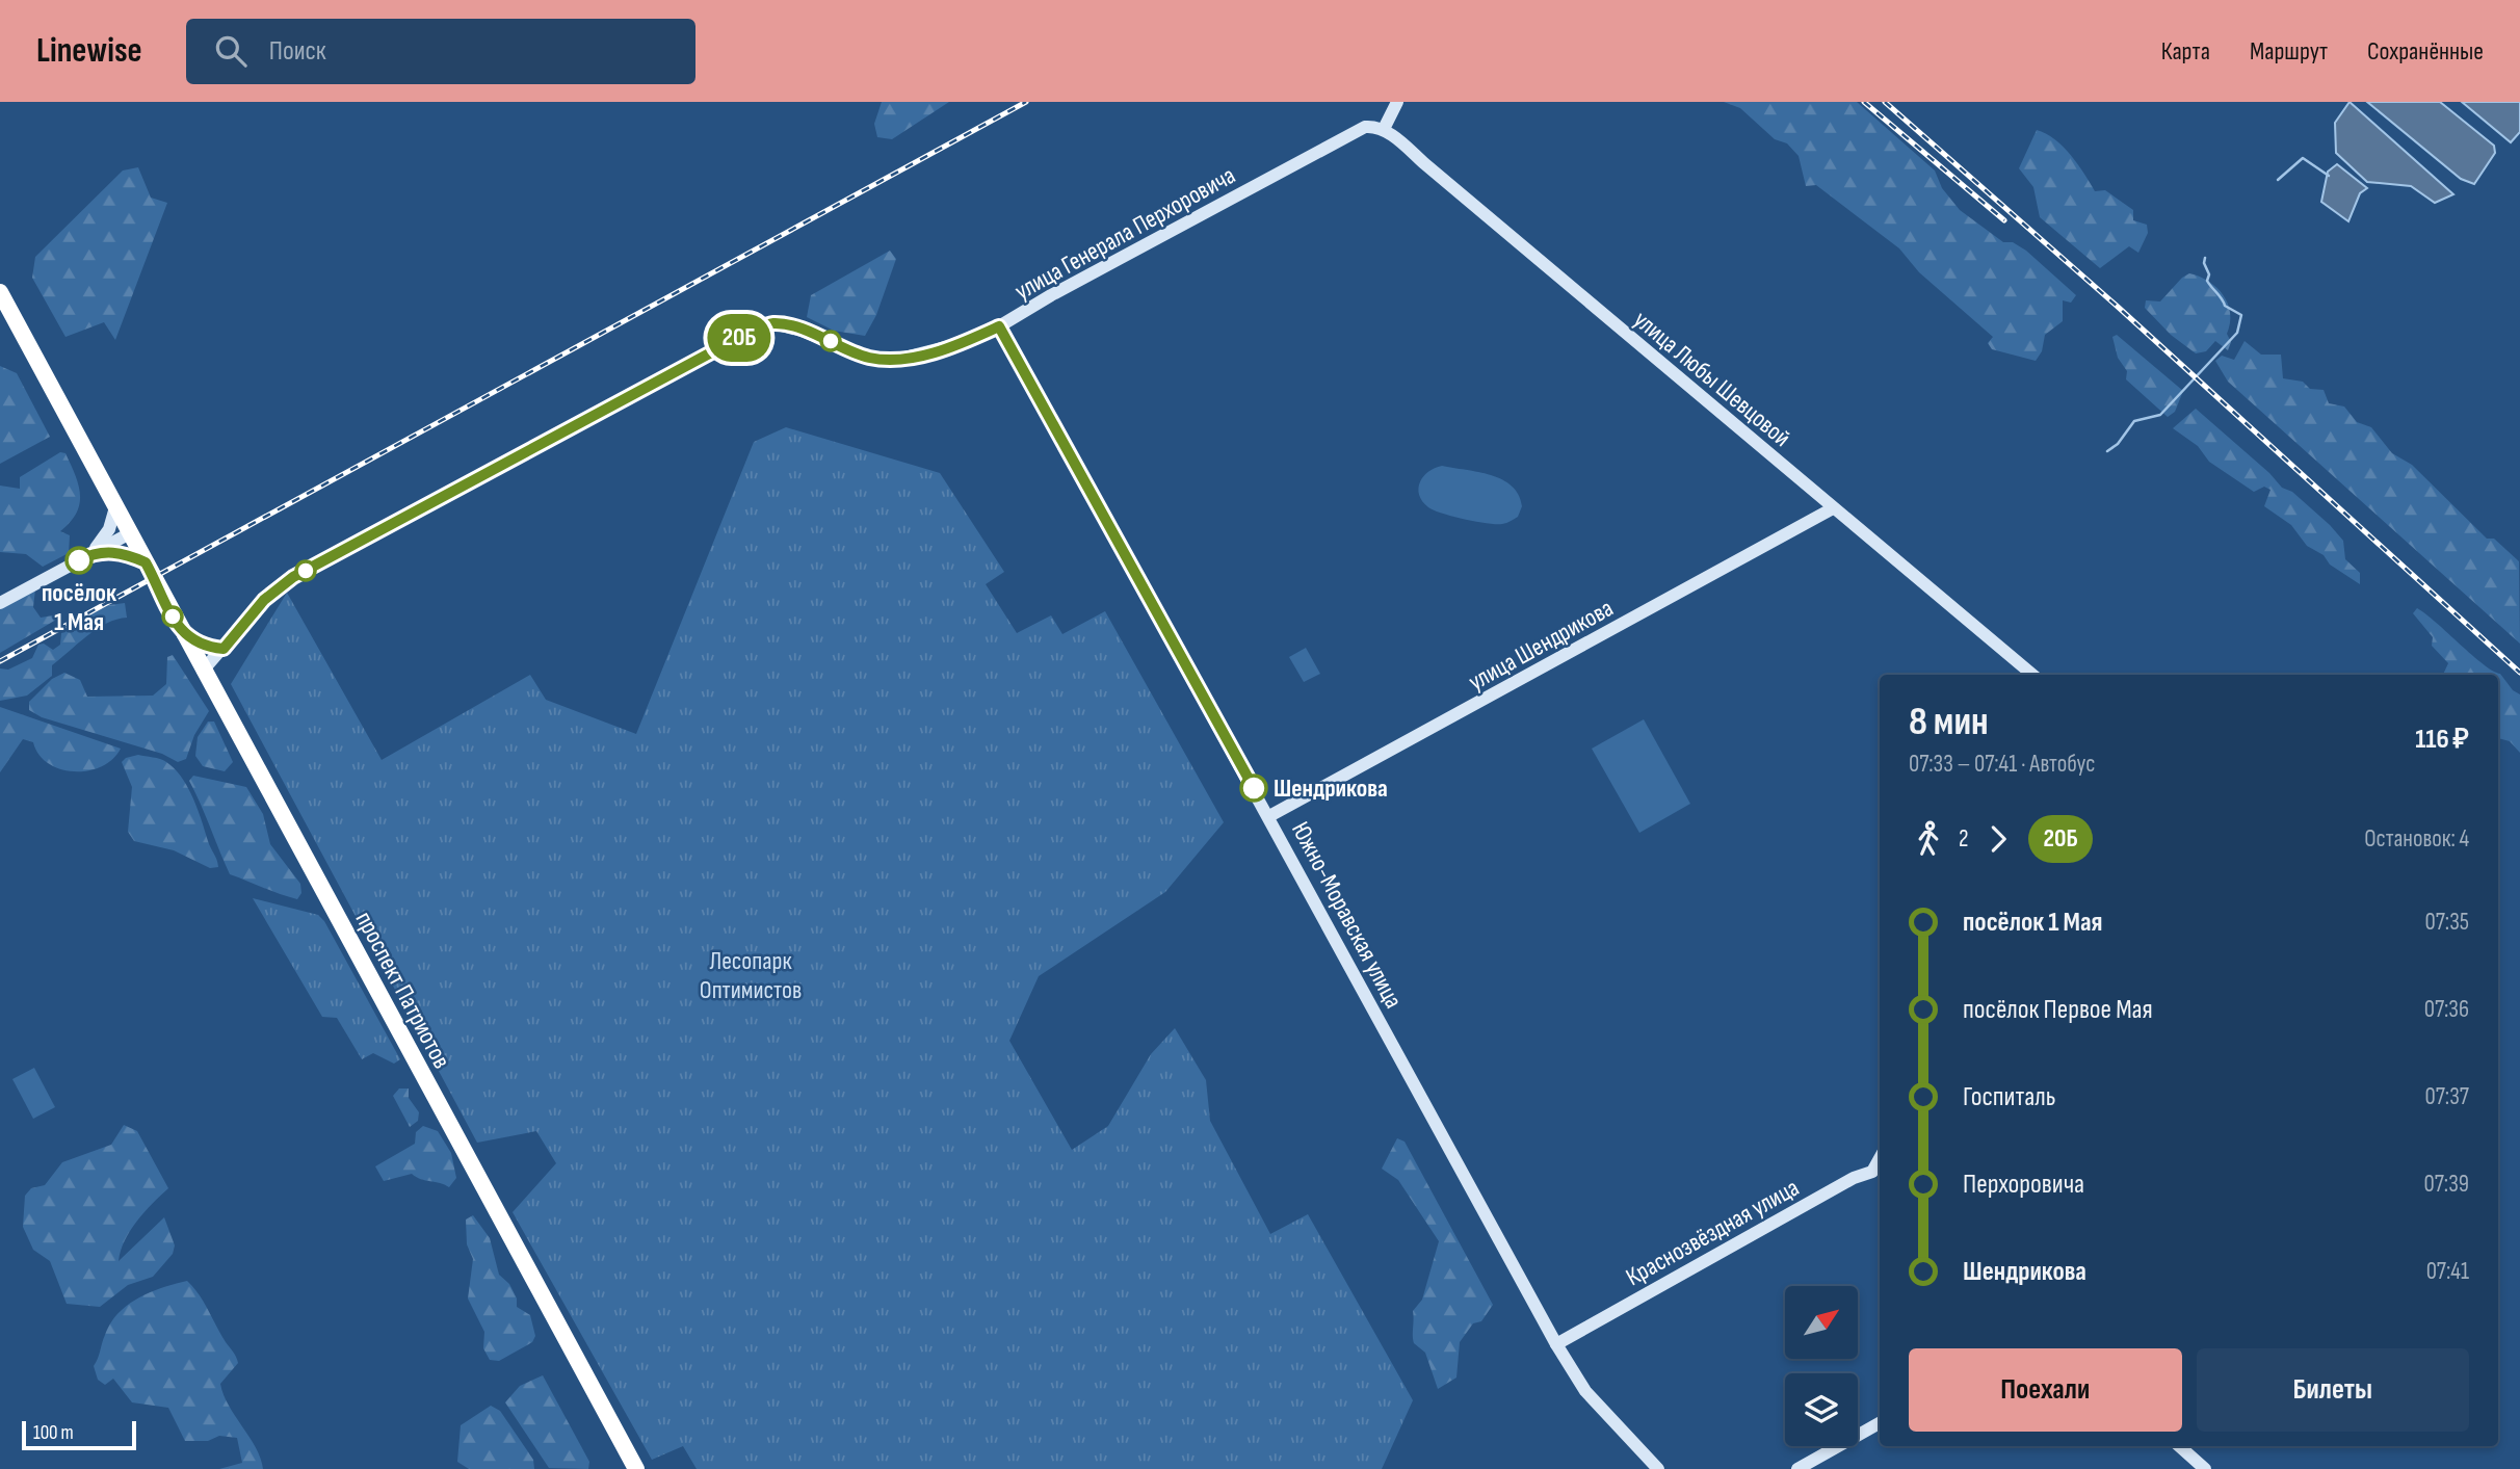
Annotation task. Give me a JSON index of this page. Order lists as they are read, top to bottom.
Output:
{
  "streets": {
    "highway": ["проспект Патриотов"],
    "street": [
      "улица Генерала Перхоровича",
      "улица Любы Шевцовой",
      "улица Шендрикова",
      "Южно-Моравская улица",
      "Краснозвёздная улица"
    ]
  },
  "crossings": [
    ["улица Генерала Перхоровича", "улица Любы Шевцовой"],
    ["улица Генерала Перхоровича", "Южно-Моравская улица"],
    ["улица Генерала Перхоровича", "проспект Патриотов"],
    ["улица Любы Шевцовой", "улица Шендрикова"],
    ["улица Шендрикова", "Южно-Моравская улица"],
    ["Южно-Моравская улица", "Краснозвёздная улица"]
  ],
  "parks": ["Лесопарк Оптимистов"],
  "places": ["посёлок 1 Мая", "Шендрикова"],
  "lines": ["bus line 20Б"],
  "scale_bar": "100 m",
  "north": "top right",
  "page": {
    "header": "Linewise",
    "search": "Поиск",
    "nav": ["Карта", "Маршрут", "Сохранённые"],
    "on_map": "20Б",
    "heading": ["8 мин", "07:33 – 07:41 · Автобус", "116 ₽"],
    "legs": ["2", "20Б", "Остановок: 4"],
    "list": [
      {
        "name": "посёлок 1 Мая",
        "value": "07:35"
      },
      {
        "name": "посёлок Первое Мая",
        "value": "07:36"
      },
      {
        "name": "Госпиталь",
        "value": "07:37"
      },
      {
        "name": "Перхоровича",
        "value": "07:39"
      },
      {
        "name": "Шендрикова",
        "value": "07:41"
      }
    ],
    "buttons": ["Поехали", "Билеты"],
    "scale": "100 m"
  }
}
